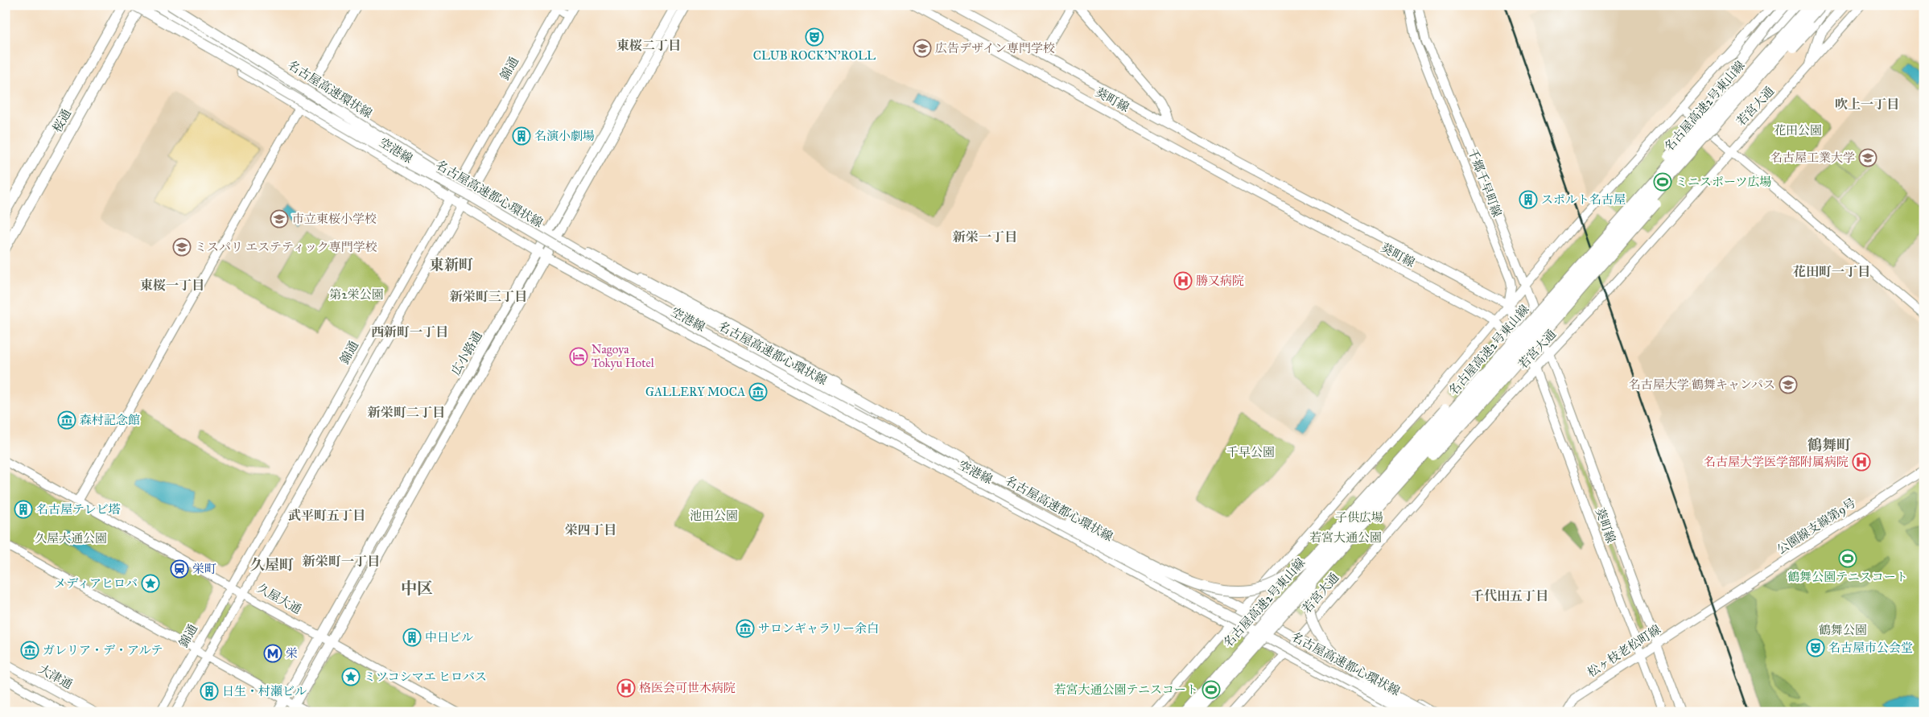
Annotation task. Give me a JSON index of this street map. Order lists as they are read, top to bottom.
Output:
{
  "streets": {
    "highway": [
      "名古屋高速環状線",
      "名古屋高速2号東山線",
      "桜通",
      "名古屋高速都心環状線"
    ],
    "main road": ["空港線", "広小路通"],
    "street": [
      "錦通",
      "葵町線",
      "若宮大通",
      "千郷千早町線",
      "公園線支線第9号",
      "久屋大通",
      "松ヶ枝老松町線",
      "大津通"
    ]
  },
  "crossings": [
    ["錦通", "空港線"],
    ["錦通", "久屋大通"],
    ["名古屋高速環状線", "名古屋高速都心環状線"],
    ["葵町線", "若宮大通"],
    ["葵町線", "千郷千早町線"],
    ["葵町線", "松ヶ枝老松町線"],
    ["若宮大通", "空港線"],
    ["若宮大通", "千郷千早町線"],
    ["桜通", "空港線"],
    ["桜通", "名古屋高速都心環状線"],
    ["空港線", "名古屋高速都心環状線"],
    ["空港線", "広小路通"],
    ["広小路通", "久屋大通"],
    ["公園線支線第9号", "松ヶ枝老松町線"]
  ],
  "districts": [
    "東桜二丁目",
    "吹上一丁目",
    "新栄一丁目",
    "東新町",
    "花田町一丁目",
    "東桜一丁目",
    "新栄町三丁目",
    "西新町一丁目",
    "新栄町二丁目",
    "鶴舞町",
    "武平町五丁目",
    "栄四丁目",
    "新栄町一丁目",
    "久屋町",
    "中区",
    "千代田五丁目"
  ],
  "parks": [
    "花田公園",
    "第2栄公園",
    "千早公園",
    "池田公園",
    "子供広場",
    "若宮大通公園",
    "久屋大通公園",
    "鶴舞公園"
  ],
  "places": {
    "theatre": ["CLUB ROCK'N'ROLL", "名古屋市公会堂"],
    "school or university": [
      "広告デザイン専門学校",
      "名古屋工業大学",
      "市立東桜小学校",
      "ミスパリ エステティック専門学校",
      "名古屋大学 鶴舞キャンパス"
    ],
    "building": [
      "名演小劇場",
      "スポルト名古屋",
      "名古屋テレビ塔",
      "中日ビル",
      "日生・村瀬ビル"
    ],
    "sports": ["ミニスポーツ広場", "鶴舞公園テニスコート", "若宮大通公園テニスコート"],
    "hospital": ["勝又病院", "名古屋大学医学部附属病院", "格医会可世木病院"],
    "hotel": ["Nagoya Tokyu Hotel"],
    "museum": [
      "GALLERY MOCA",
      "森村記念館",
      "サロンギャラリー余白",
      "ガレリア・デ・アルテ"
    ],
    "station": ["栄町"],
    "place": ["メディアヒロバ", "ミツコシマエ ヒロバス"],
    "metro station": ["栄"]
  }
}
